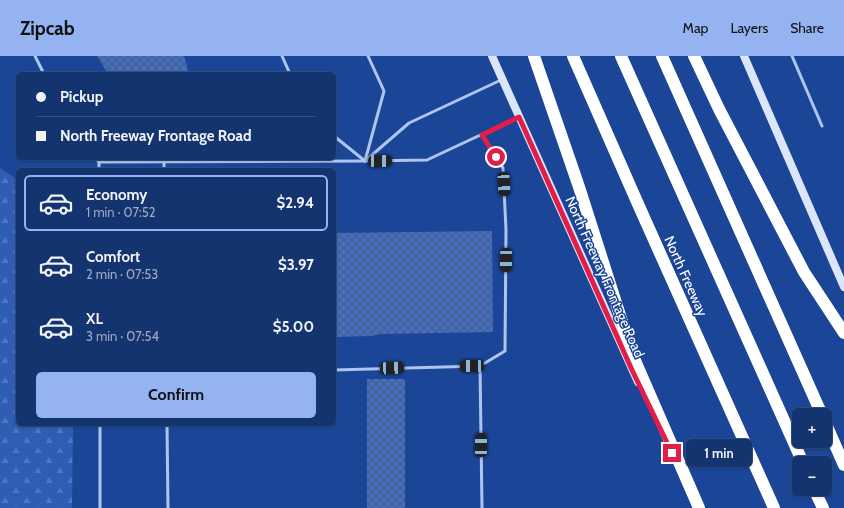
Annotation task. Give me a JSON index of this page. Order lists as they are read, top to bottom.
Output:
{
  "streets": {
    "highway": ["North Freeway"],
    "main road": ["North Freeway Frontage Road"]
  },
  "page": {
    "header": "Zipcab",
    "nav": ["Map", "Layers", "Share"],
    "banner": ["Pickup", "North Freeway Frontage Road"],
    "list": [
      {
        "name": "Economy",
        "note": "1 min · 07:52",
        "value": "$2.94"
      },
      {
        "name": "Comfort",
        "note": "2 min · 07:53",
        "value": "$3.97"
      },
      {
        "name": "XL",
        "note": "3 min · 07:54",
        "value": "$5.00"
      }
    ],
    "buttons": "Confirm",
    "map_buttons": ["+", "−"],
    "bubble": "1 min"
  }
}
